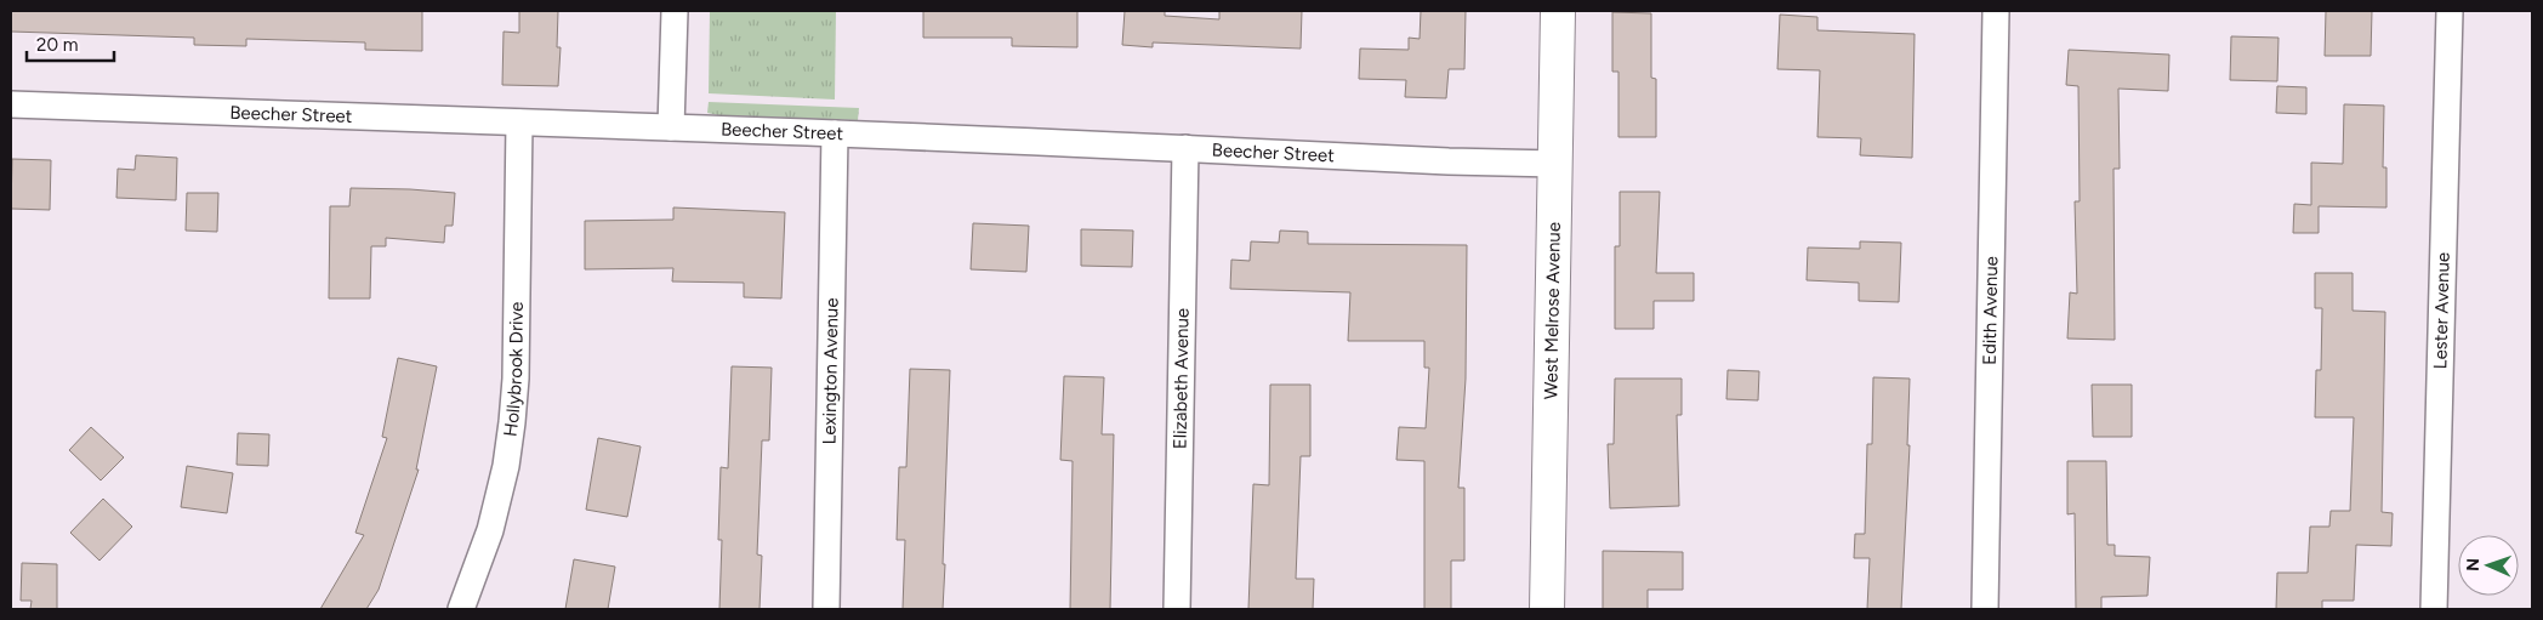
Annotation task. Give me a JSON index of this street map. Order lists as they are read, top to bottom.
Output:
{
  "streets": {
    "street": [
      "Beecher Street",
      "West Melrose Avenue",
      "Edith Avenue",
      "Lester Avenue",
      "Hollybrook Drive",
      "Lexington Avenue",
      "Elizabeth Avenue"
    ]
  },
  "crossings": [
    ["Beecher Street", "West Melrose Avenue"],
    ["Beecher Street", "Hollybrook Drive"],
    ["Beecher Street", "Lexington Avenue"],
    ["Beecher Street", "Elizabeth Avenue"]
  ],
  "scale_bar": "20 m",
  "north": "left"
}
